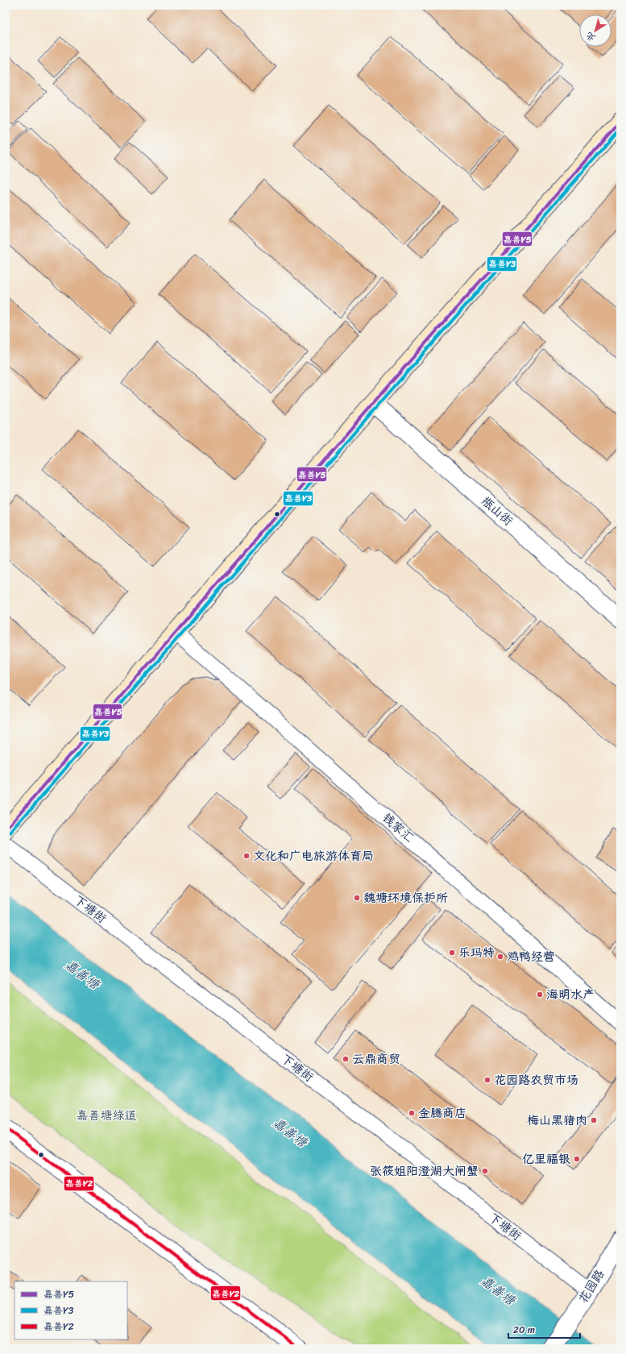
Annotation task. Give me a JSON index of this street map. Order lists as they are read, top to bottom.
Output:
{
  "streets": {
    "street": ["甁山街", "花园路"],
    "lane": ["钱家汇", "下塘街"]
  },
  "crossings": [
    ["下塘街", "花园路"]
  ],
  "water": ["嘉善塘"],
  "parks": ["嘉善塘绿道"],
  "places": [
    "文化和广电旅游体育局",
    "魏塘环境保护所",
    "乐玛特",
    "鸡鸭经营",
    "海明水产",
    "云鼎商贸",
    "花园路农贸市场",
    "金腾商店",
    "梅山黑猪肉",
    "亿里福银",
    "张筱姐阳澄湖大闸蟹"
  ],
  "lines": ["transit line 嘉善Y5", "transit line 嘉善Y3", "transit line 嘉善Y2"],
  "legend": ["嘉善Y5", "嘉善Y3", "嘉善Y2"],
  "scale_bar": "20 m",
  "north": "bottom left"
}
